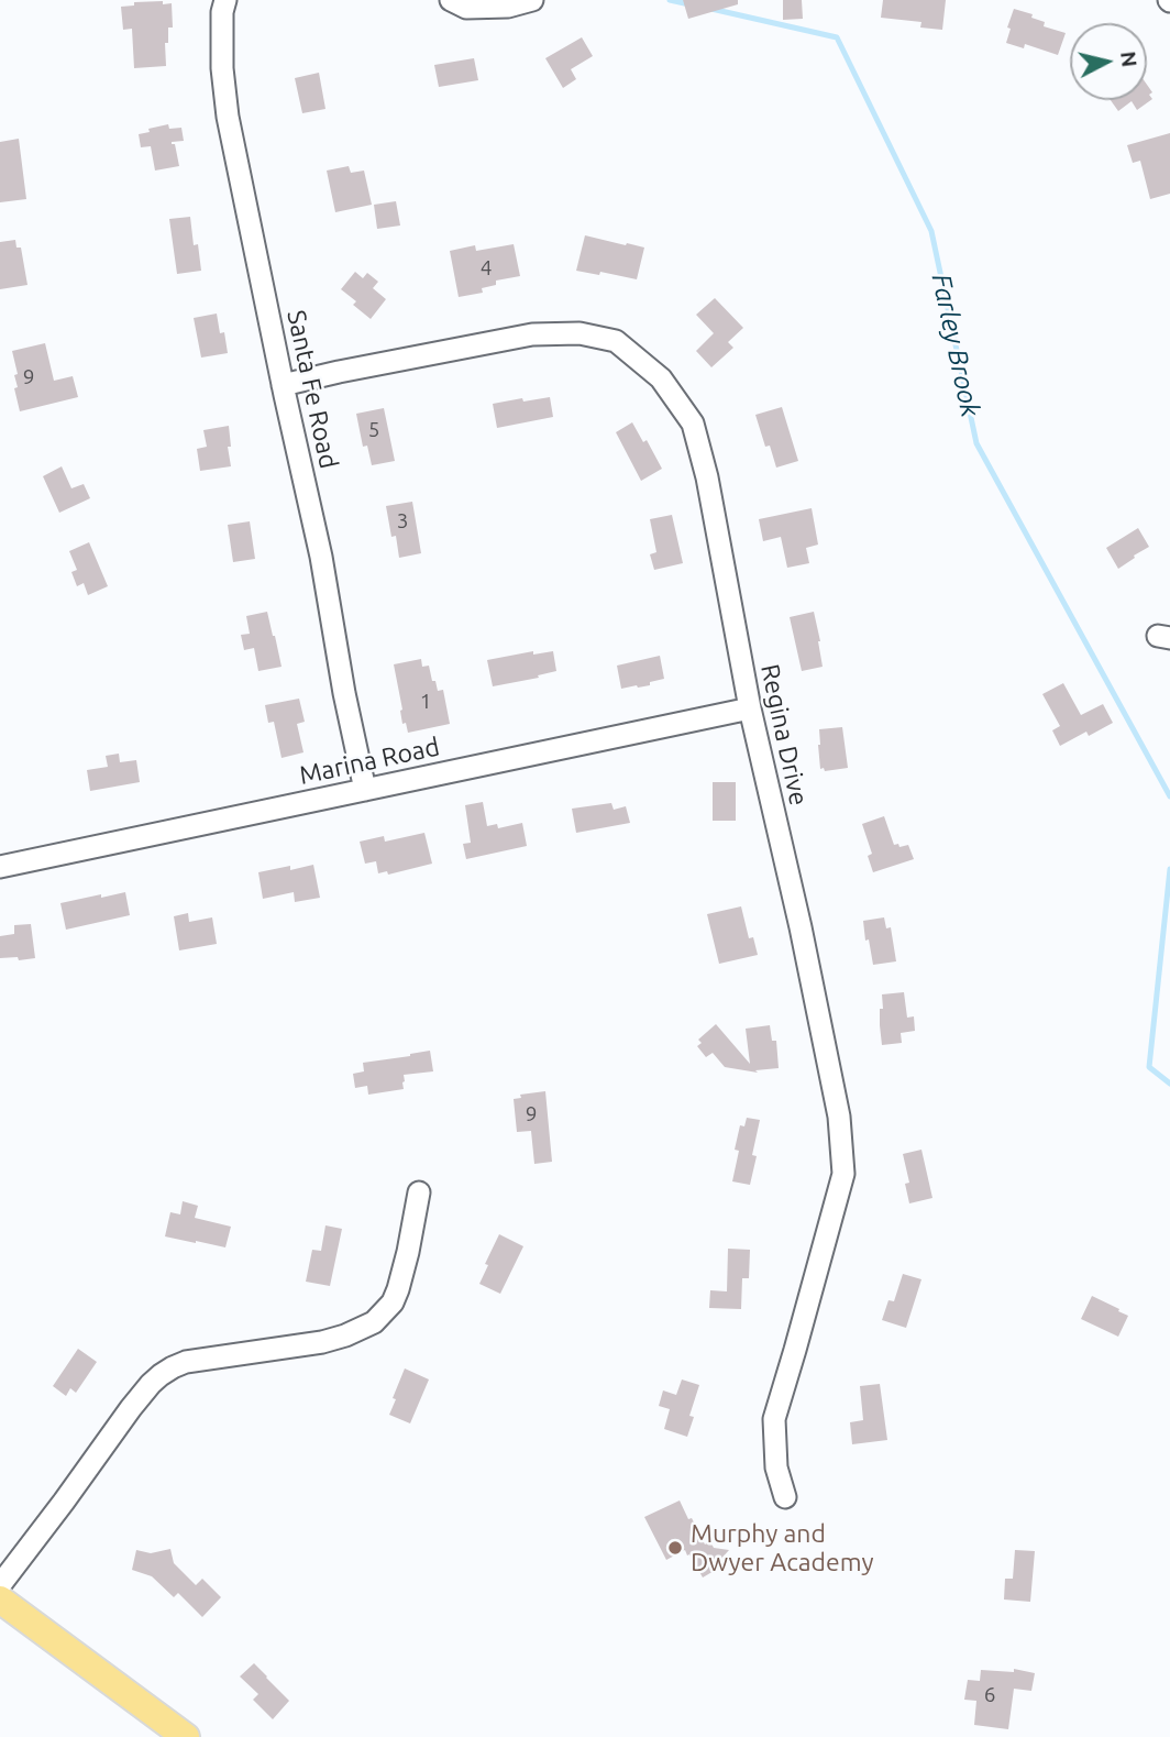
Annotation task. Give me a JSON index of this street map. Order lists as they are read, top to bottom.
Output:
{
  "streets": {
    "street": ["Santa Fe Road", "Regina Drive", "Marina Road"]
  },
  "crossings": [
    ["Santa Fe Road", "Regina Drive"],
    ["Santa Fe Road", "Marina Road"],
    ["Regina Drive", "Marina Road"]
  ],
  "water": ["Farley Brook"],
  "places": ["Murphy and Dwyer Academy"],
  "house_numbers": [
    "4",
    "9",
    "5",
    "3",
    "1",
    "9",
    "6"
  ],
  "north": "right"
}
